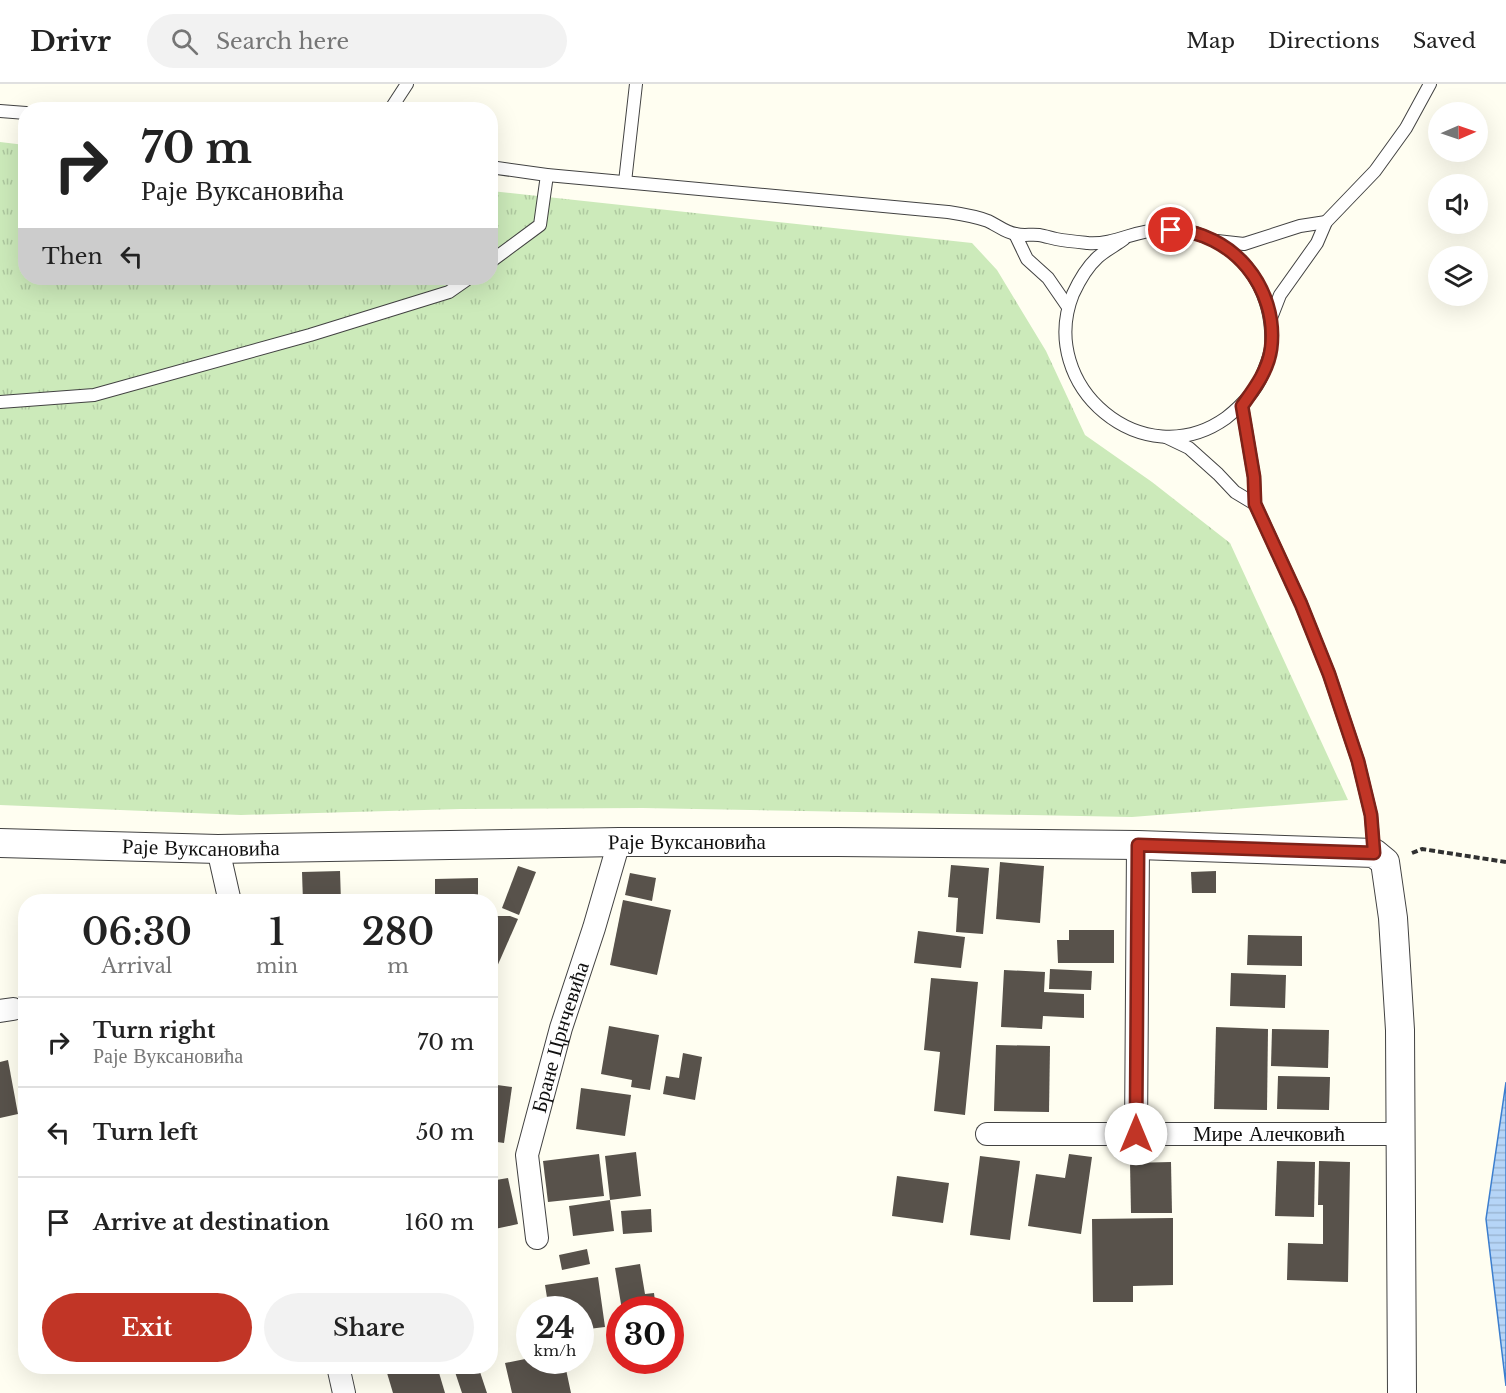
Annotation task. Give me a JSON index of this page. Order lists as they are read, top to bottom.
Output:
{
  "streets": {
    "street": ["Раје Вуксановића", "Бране Црнчевића", "Мире Алечковић"]
  },
  "crossings": [
    ["Раје Вуксановића", "Бране Црнчевића"]
  ],
  "north": "right",
  "page": {
    "header": "Drivr",
    "search": "Search here",
    "nav": ["Map", "Directions", "Saved"],
    "turn": ["70 m", "Раје Вуксановића"],
    "then": "Then",
    "eta": [
      "06:30",
      "Arrival",
      "1",
      "min",
      "280",
      "m"
    ],
    "list": [
      {
        "name": "Turn right",
        "note": "Раје Вуксановића",
        "value": "70 m"
      },
      {
        "name": "Turn left",
        "value": "50 m"
      },
      {
        "name": "Arrive at destination",
        "value": "160 m"
      }
    ],
    "buttons": ["Exit", "Share"],
    "speed": "24 km/h",
    "limit": "30"
  }
}
